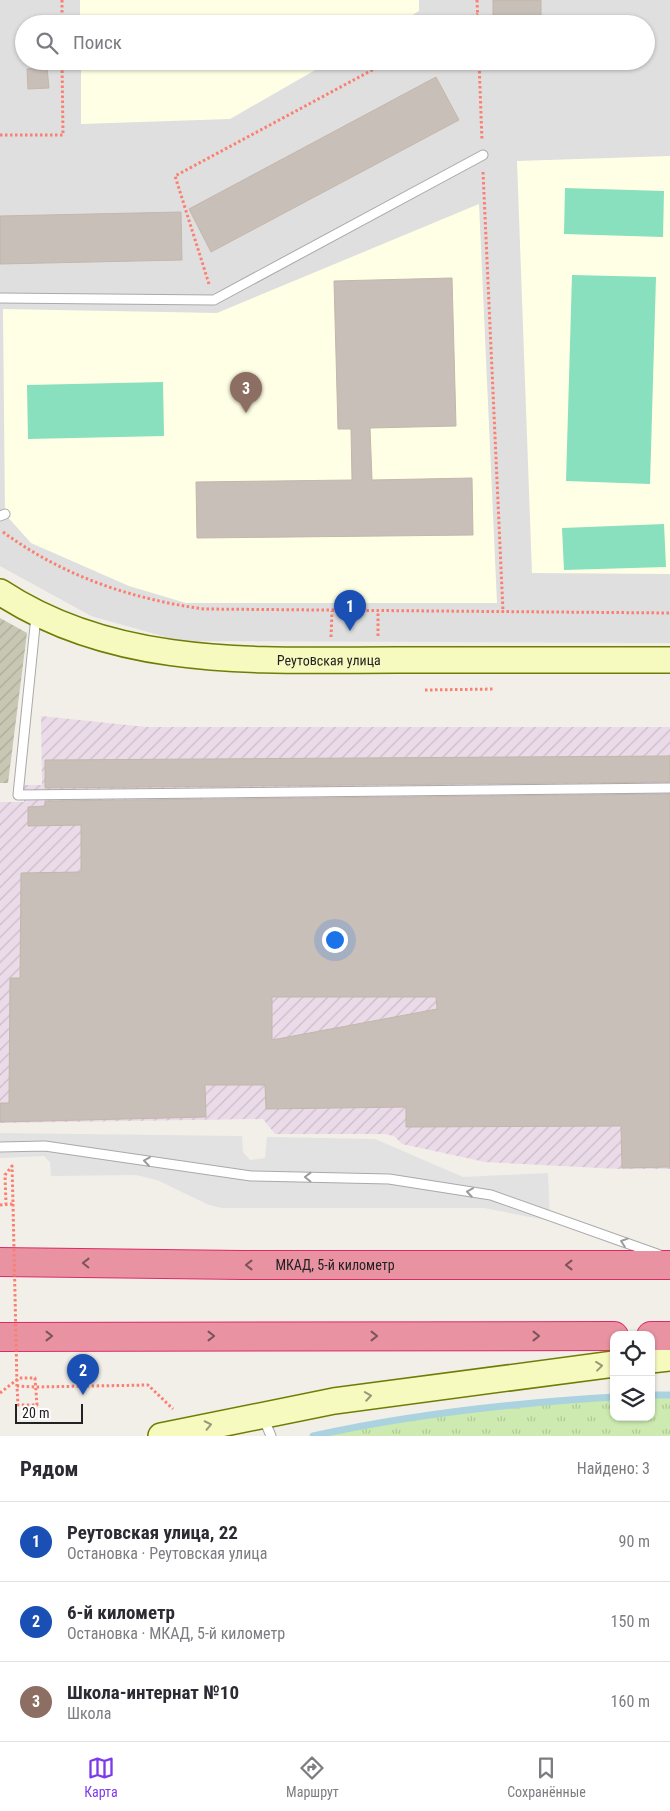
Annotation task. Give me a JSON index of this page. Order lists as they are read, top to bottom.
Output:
{
  "streets": {
    "highway": ["МКАД, 5-й километр"],
    "street": ["Реутовская улица"]
  },
  "scale_bar": "20 m",
  "page": {
    "search": "Поиск",
    "pins": ["3", "1", "2"],
    "scale": "20 m",
    "heading": ["Рядом", "Найдено: 3"],
    "list": [
      {
        "mark": "1",
        "name": "Реутовская улица, 22",
        "note": "Остановка · Реутовская улица",
        "value": "90 m"
      },
      {
        "mark": "2",
        "name": "6-й километр",
        "note": "Остановка · МКАД, 5-й километр",
        "value": "150 m"
      },
      {
        "mark": "3",
        "name": "Школа-интернат №10",
        "note": "Школа",
        "value": "160 m"
      }
    ],
    "nav": ["Карта", "Маршрут", "Сохранённые"]
  }
}
